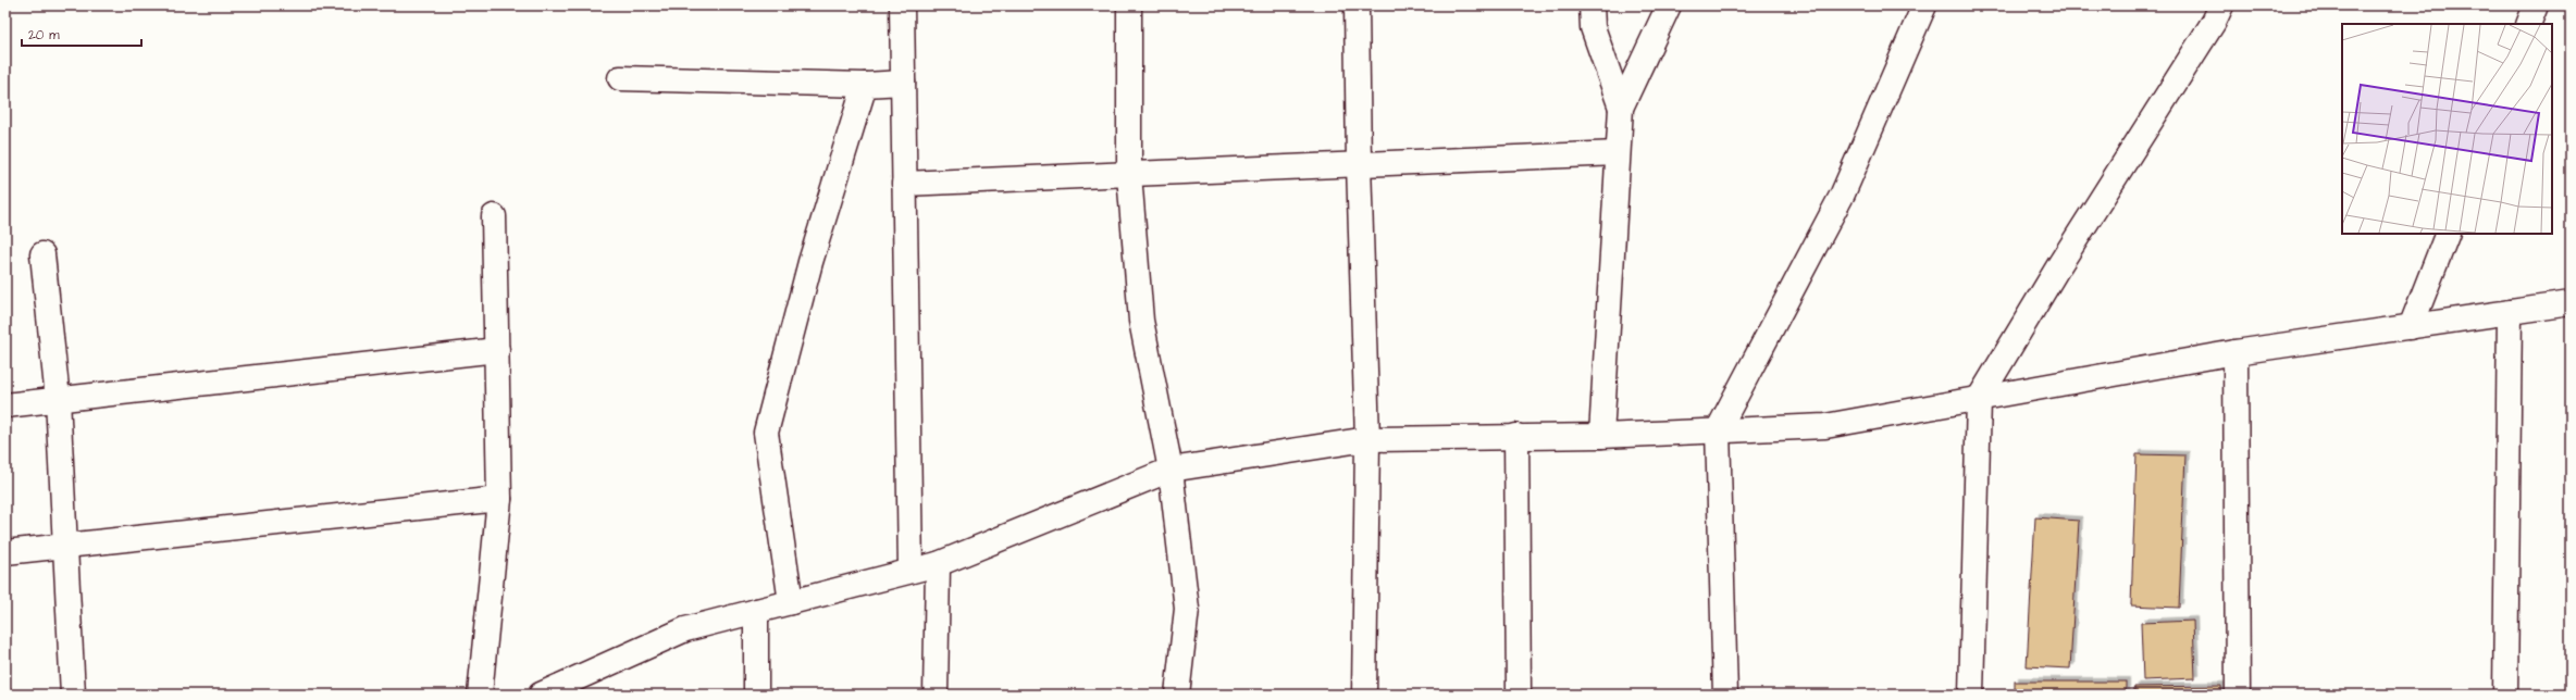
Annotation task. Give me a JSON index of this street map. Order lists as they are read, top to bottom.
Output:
{
  "scale_bar": "20 m"
}
